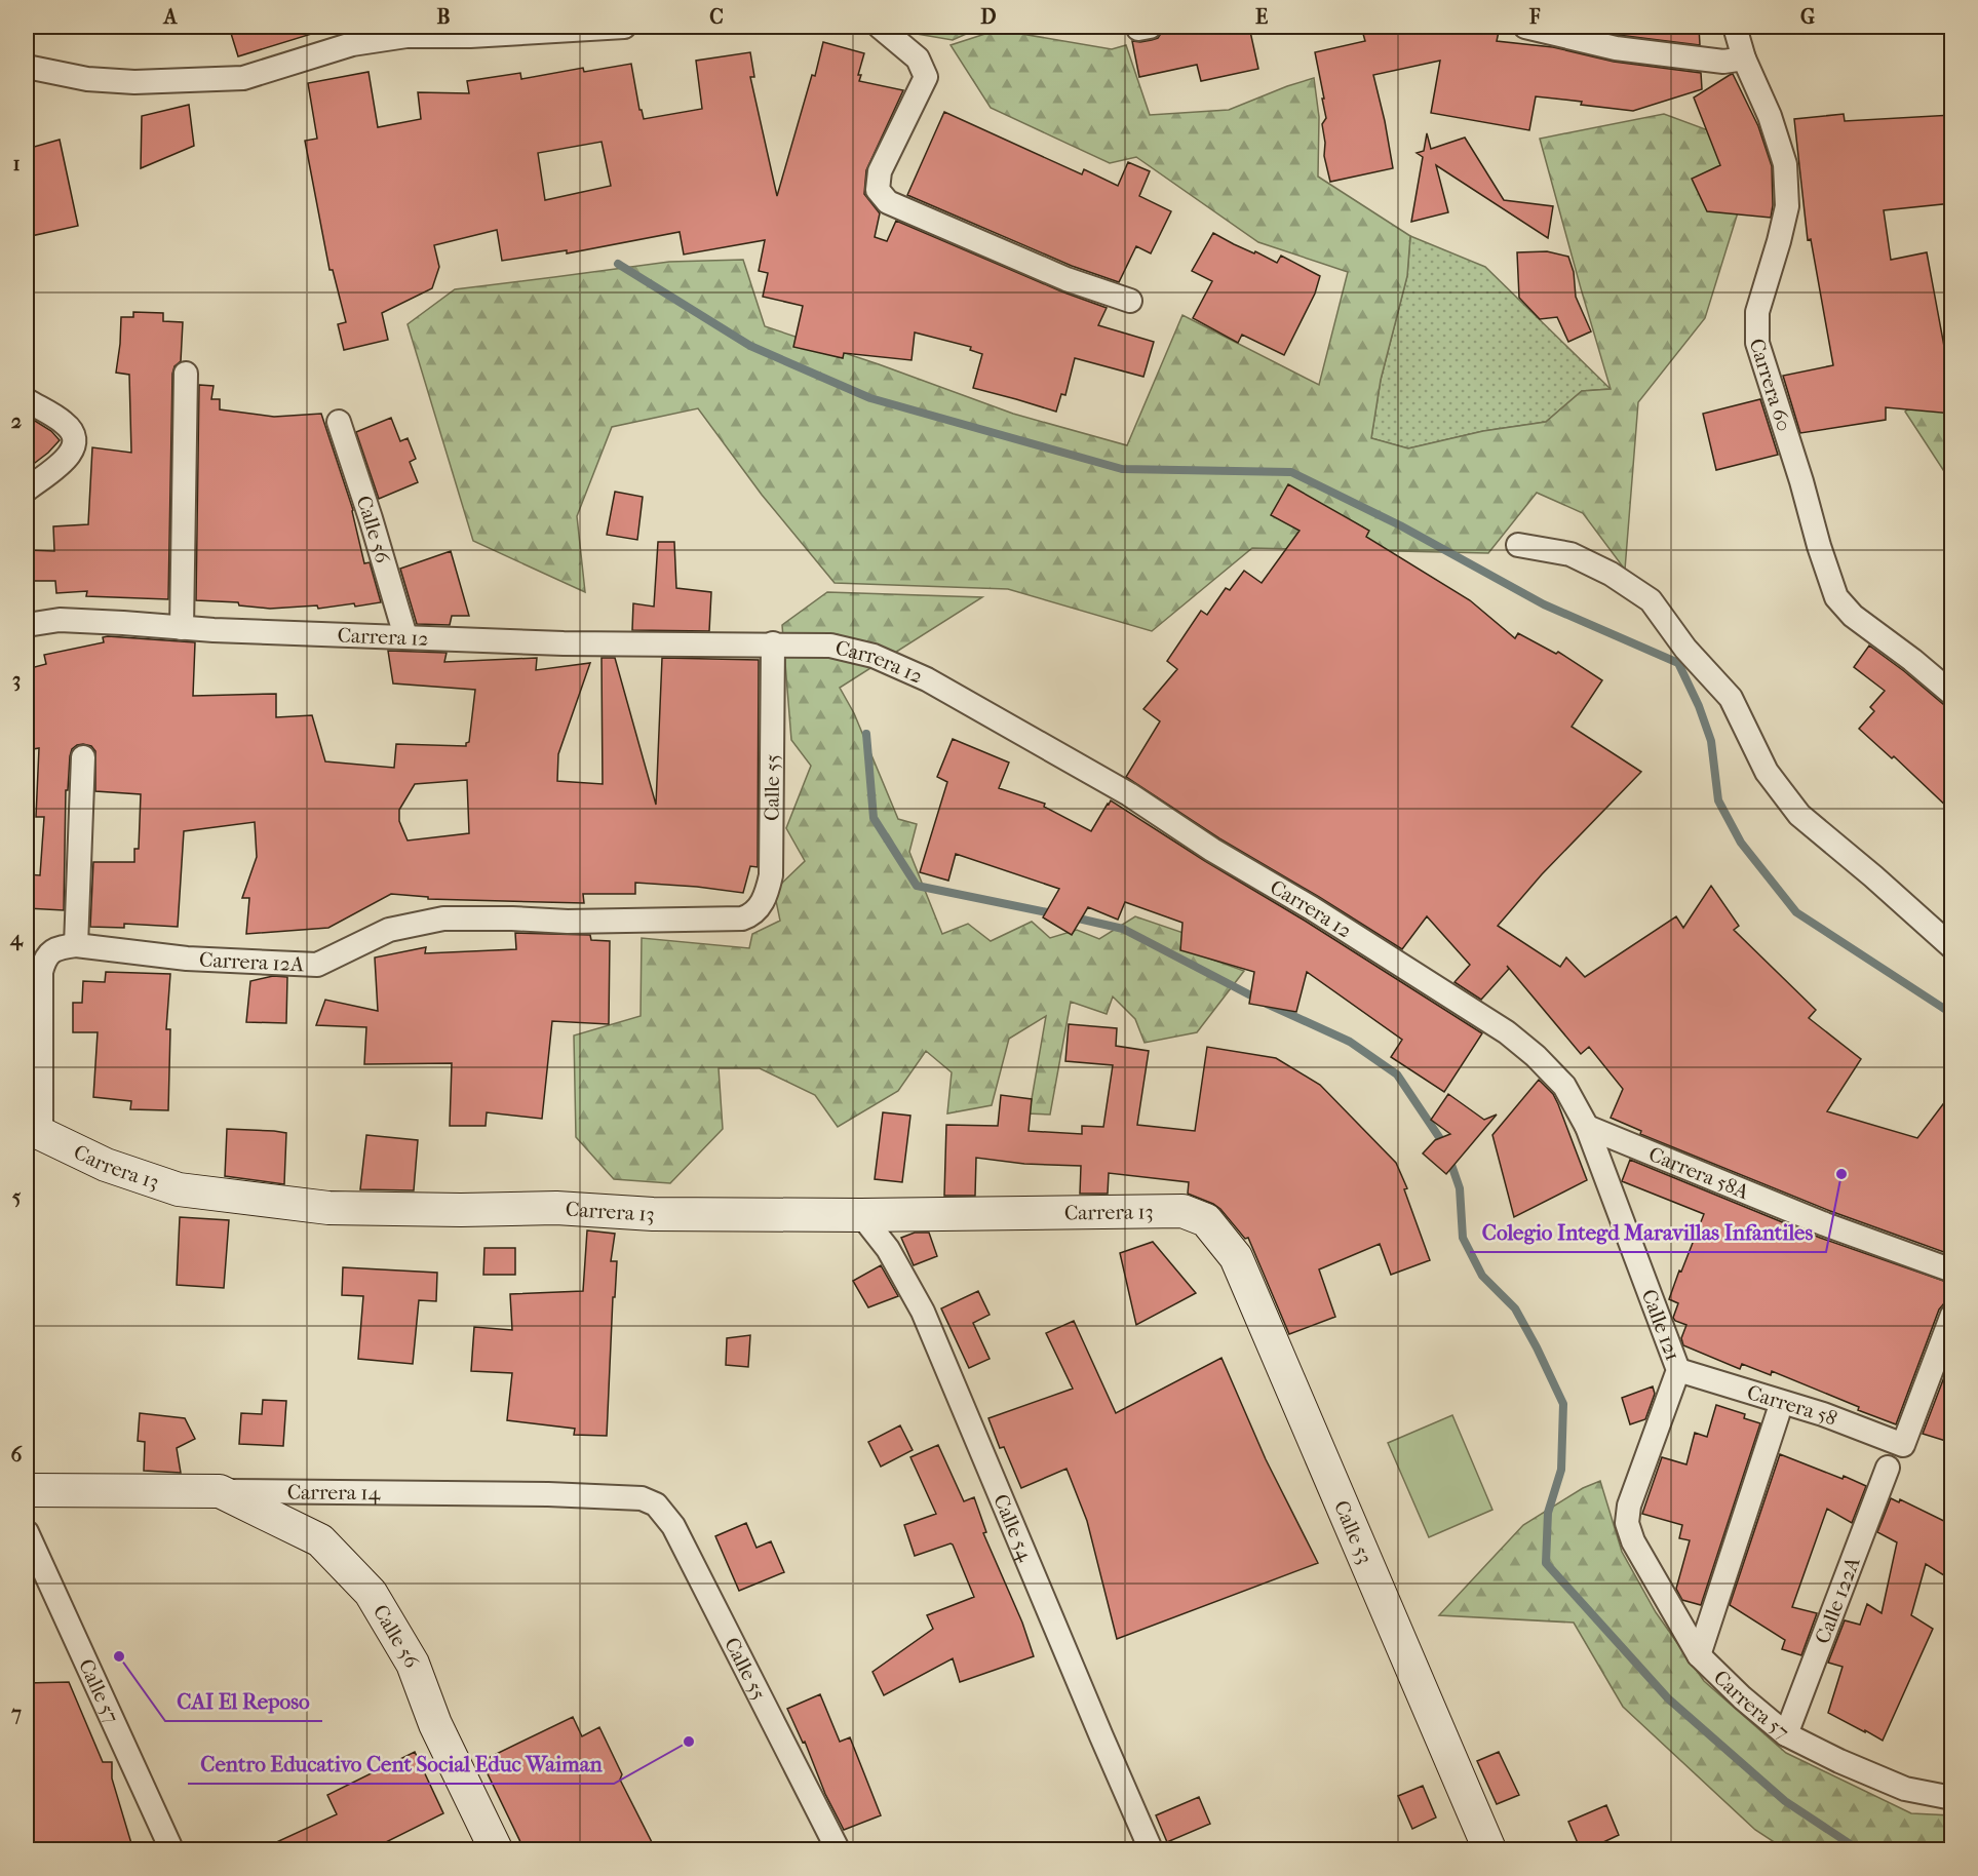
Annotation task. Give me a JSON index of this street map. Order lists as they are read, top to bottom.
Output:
{
  "streets": {
    "street": [
      "Carrera 60",
      "Calle 56",
      "Carrera 12",
      "Calle 55",
      "Carrera 12A",
      "Carrera 13",
      "Carrera 58A",
      "Calle 121",
      "Carrera 58",
      "Carrera 14",
      "Calle 54",
      "Calle 53",
      "Calle 122A",
      "Calle 57",
      "Carrera 57"
    ]
  },
  "crossings": [
    ["Calle 56", "Carrera 12"],
    ["Calle 56", "Carrera 14"],
    ["Carrera 12", "Calle 55"],
    ["Carrera 12", "Carrera 58A"],
    ["Carrera 12", "Calle 121"],
    ["Calle 55", "Carrera 12A"],
    ["Calle 55", "Carrera 14"],
    ["Carrera 12A", "Carrera 13"],
    ["Carrera 13", "Calle 54"],
    ["Carrera 13", "Calle 53"],
    ["Carrera 58A", "Calle 121"],
    ["Calle 121", "Carrera 58"],
    ["Calle 121", "Carrera 57"],
    ["Calle 122A", "Carrera 57"]
  ],
  "places": ["Colegio Integd Maravillas Infantiles", "CAI El Reposo", "Centro Educativo Cent Social Educ Waiman"],
  "grid": {
    "columns": [
      "A",
      "B",
      "C",
      "D",
      "E",
      "F",
      "G"
    ],
    "rows": [
      "1",
      "2",
      "3",
      "4",
      "5",
      "6",
      "7"
    ]
  }
}
